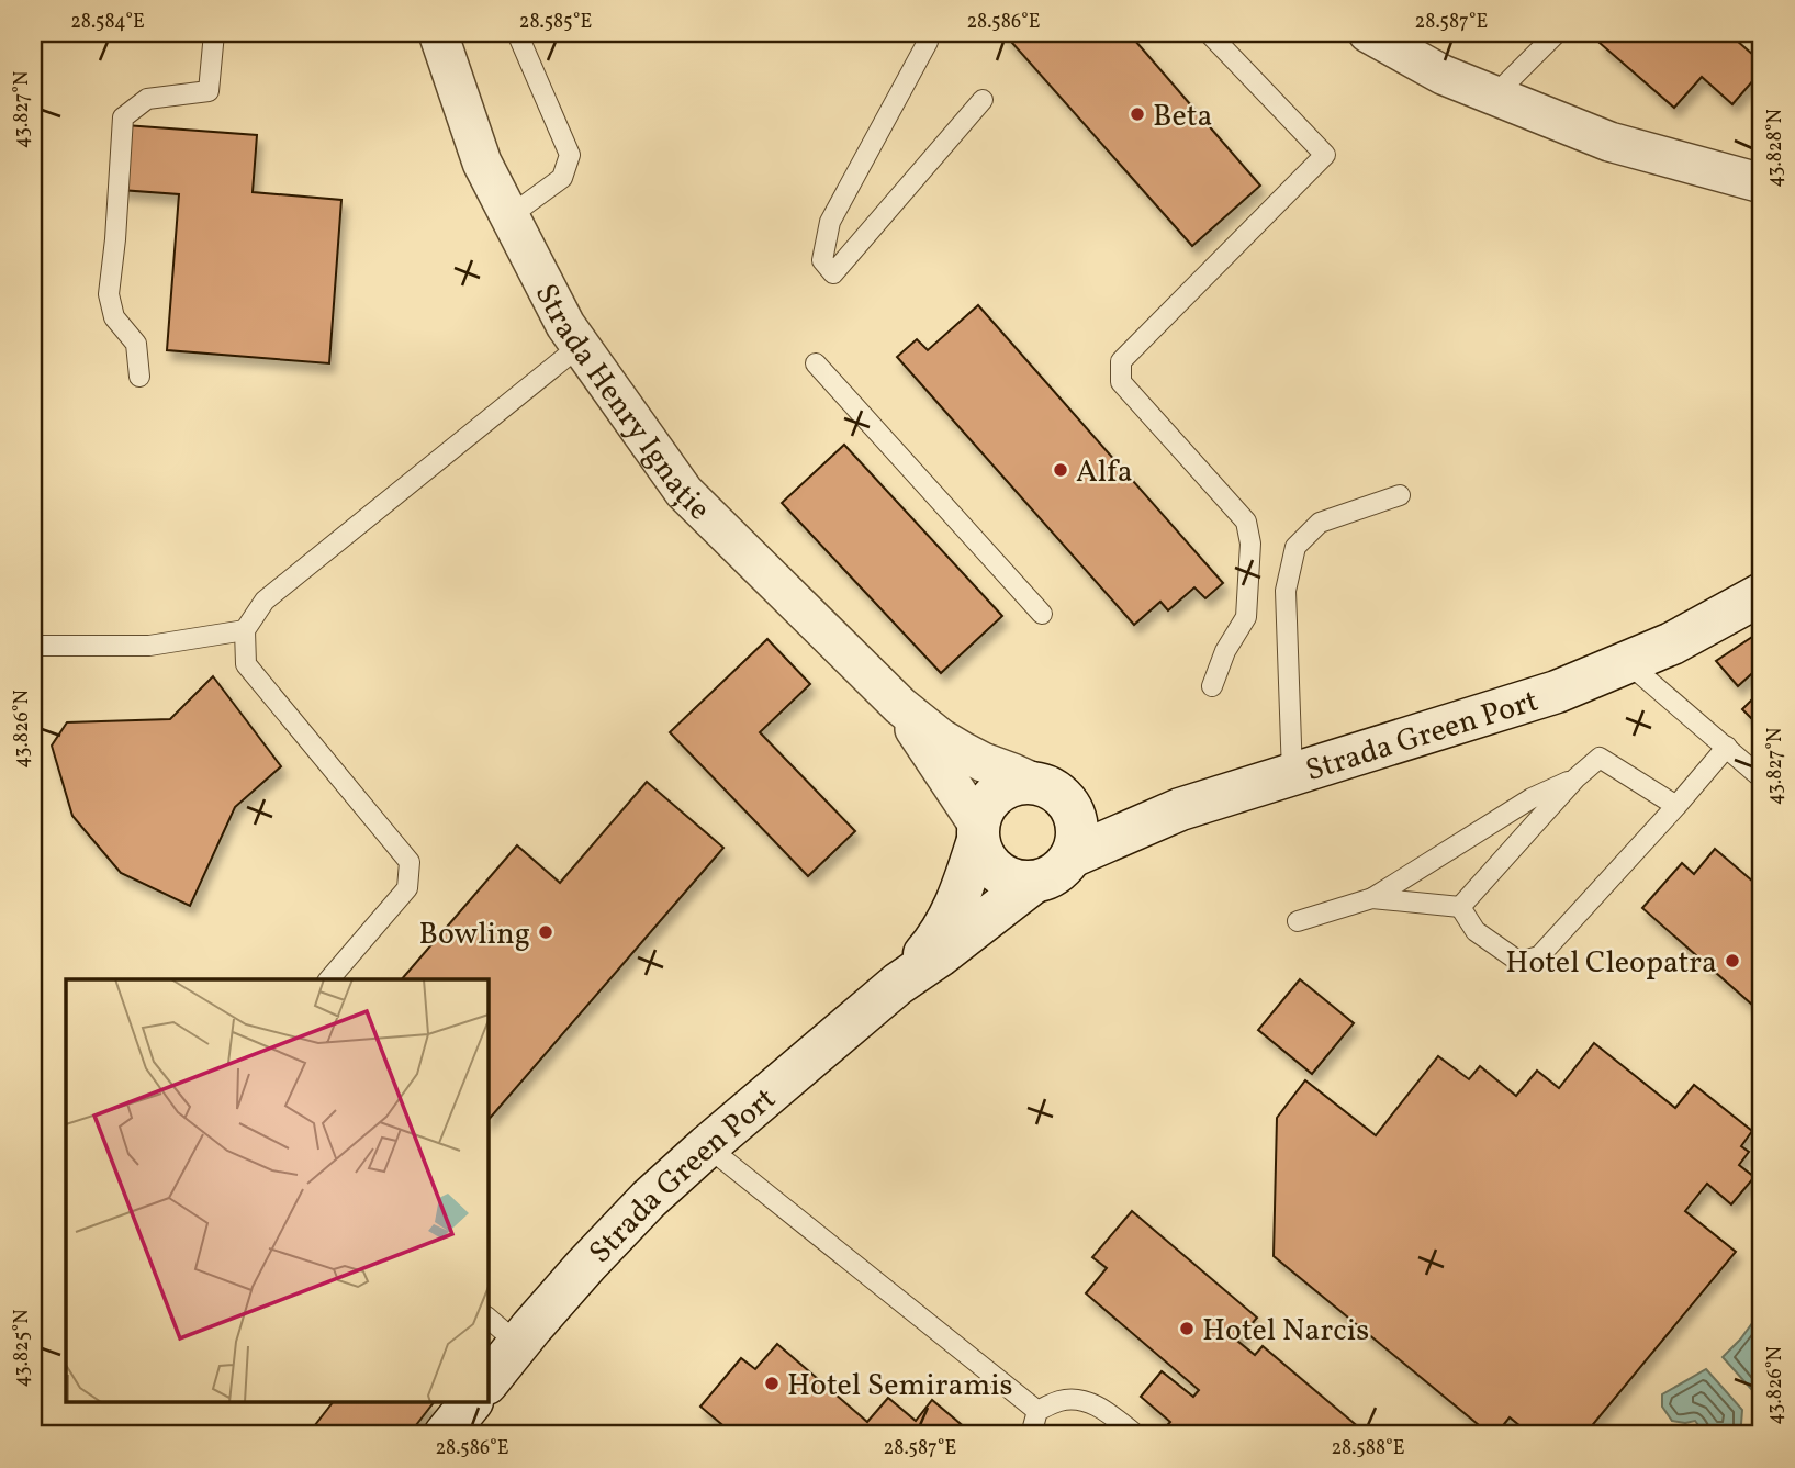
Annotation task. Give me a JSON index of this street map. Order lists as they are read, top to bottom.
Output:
{
  "streets": {
    "street": ["Strada Henry Ignație", "Strada Green Port"]
  },
  "crossings": [
    ["Strada Henry Ignație", "Strada Green Port"]
  ],
  "places": [
    "Beta",
    "Alfa",
    "Bowling",
    "Hotel Cleopatra",
    "Hotel Narcis",
    "Hotel Semiramis"
  ],
  "coordinates": [
    "28.584°E",
    "28.585°E",
    "28.586°E",
    "28.587°E",
    "43.827°N",
    "43.828°N",
    "43.826°N",
    "43.825°N",
    "28.588°E"
  ]
}
